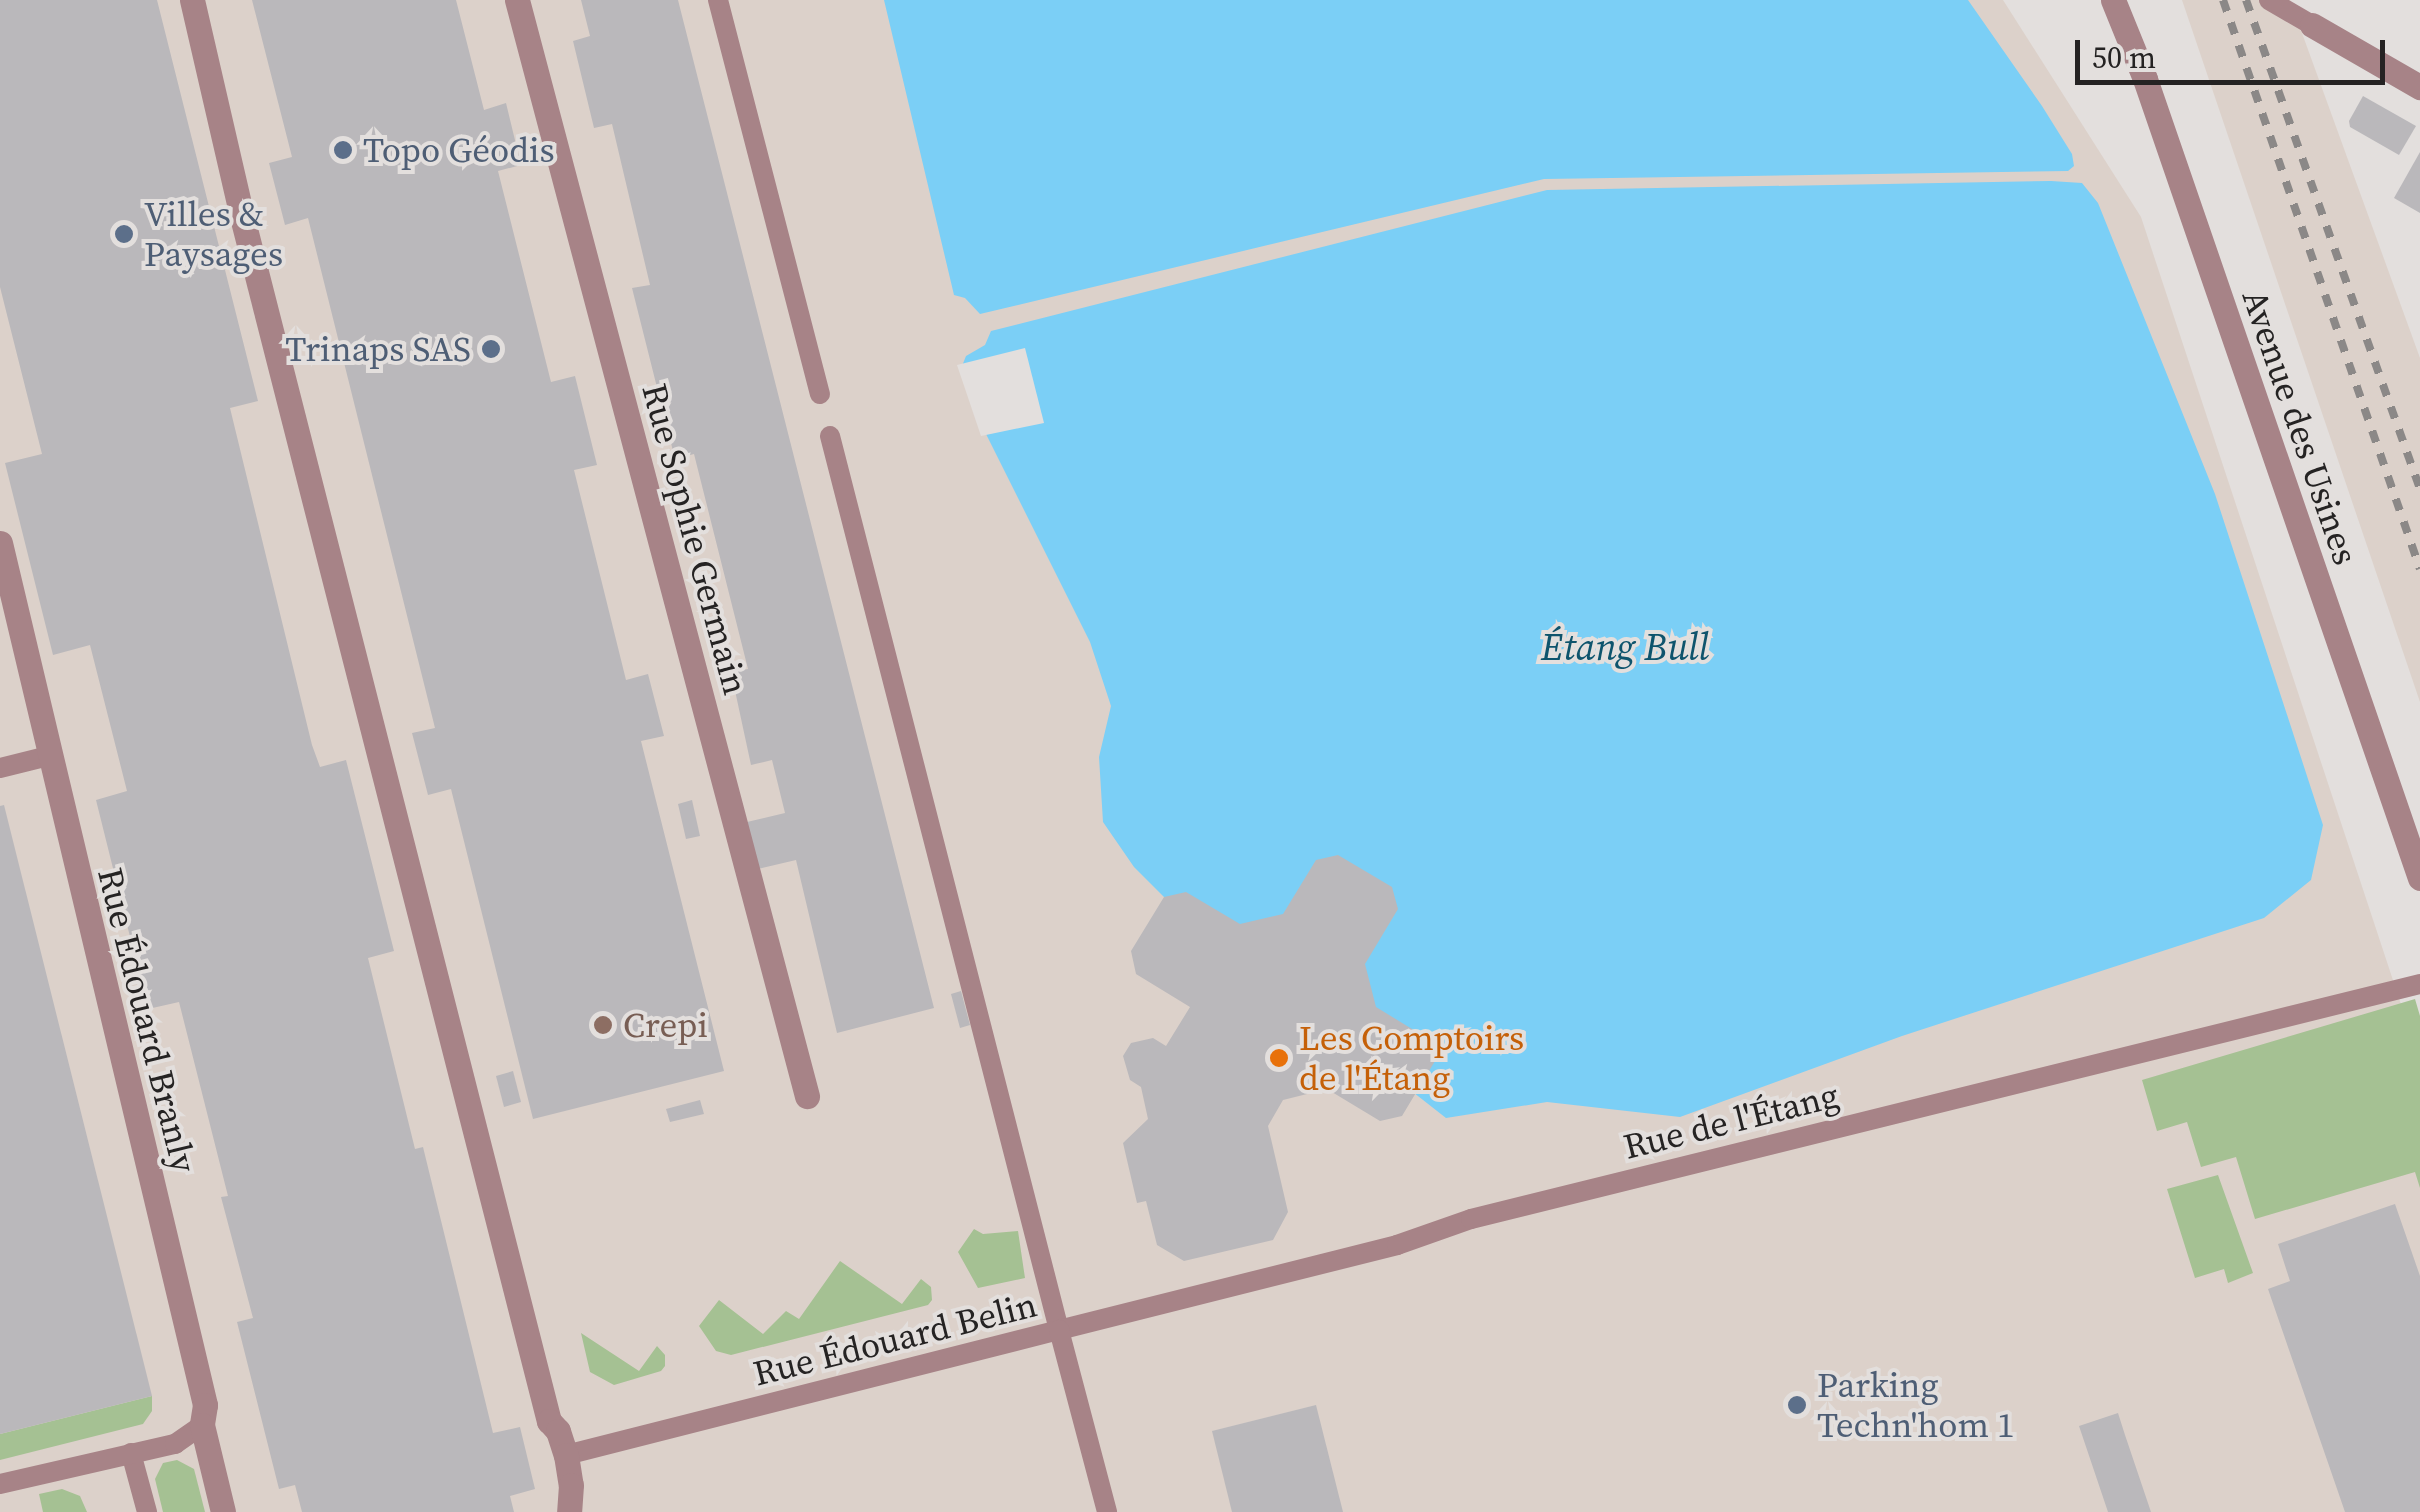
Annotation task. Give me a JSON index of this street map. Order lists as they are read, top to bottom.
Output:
{
  "streets": {
    "street": ["Avenue des Usines", "Rue Sophie Germain", "Rue Édouard Branly"],
    "lane": ["Rue de l'Étang", "Rue Édouard Belin"]
  },
  "crossings": [
    ["Rue de l'Étang", "Rue Édouard Belin"]
  ],
  "water": ["Étang Bull"],
  "places": [
    "Topo Géodis",
    "Villes & Paysages",
    "Trinaps SAS",
    "Crepi",
    "Les Comptoirs de l'Étang",
    "Parking Techn'hom 1"
  ],
  "scale_bar": "50 m"
}
